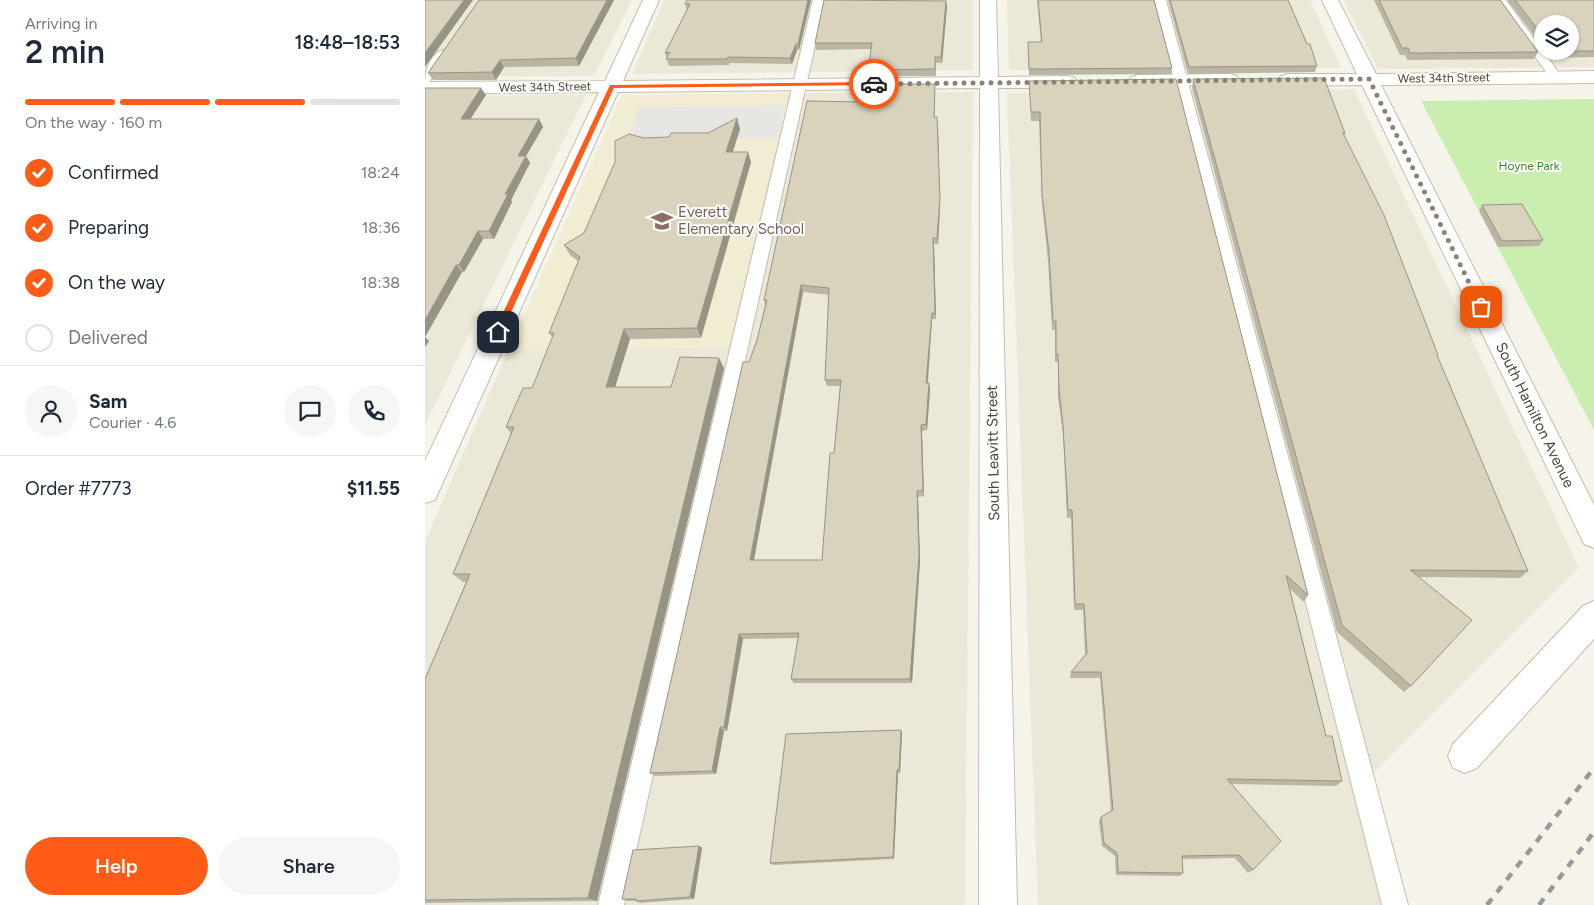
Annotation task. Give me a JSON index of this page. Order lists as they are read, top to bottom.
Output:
{
  "streets": {
    "street": ["West 34th Street", "South Hamilton Avenue", "South Leavitt Street"]
  },
  "crossings": [
    ["West 34th Street", "South Hamilton Avenue"],
    ["West 34th Street", "South Leavitt Street"]
  ],
  "parks": ["Hoyne Park"],
  "places": {
    "school or university": ["Everett Elementary School"]
  },
  "page": {
    "heading": ["2 min", "Arriving in", "18:48–18:53"],
    "panel": [
      "Sam",
      "Courier · 4.6",
      "Order #7773",
      "$11.55"
    ],
    "bar": "On the way · 160 m",
    "list": [
      ["Confirmed", "18:24"],
      ["Preparing", "18:36"],
      ["On the way", "18:38"],
      "Delivered"
    ],
    "buttons": ["Help", "Share"]
  }
}
